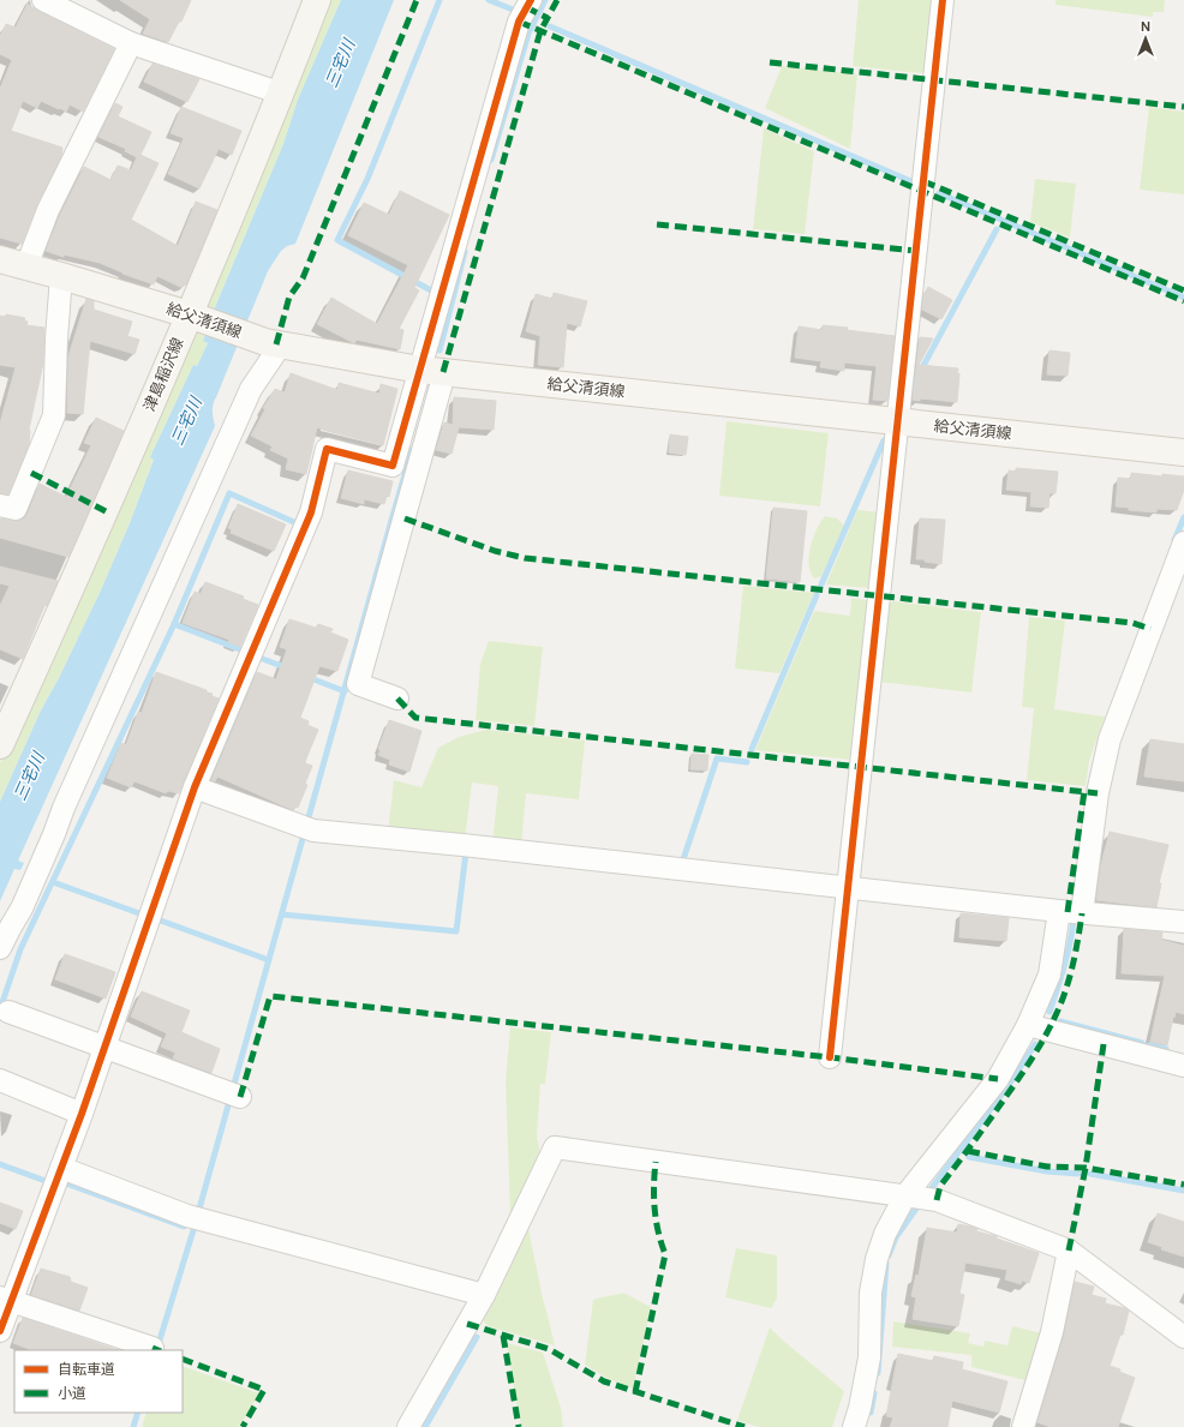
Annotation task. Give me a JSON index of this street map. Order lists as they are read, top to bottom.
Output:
{
  "streets": {
    "main road": ["給父清須線", "津島稲沢線"]
  },
  "crossings": [
    ["給父清須線", "津島稲沢線"]
  ],
  "water": ["三宅川"],
  "legend": ["自転車道", "小道"],
  "north": "top"
}
